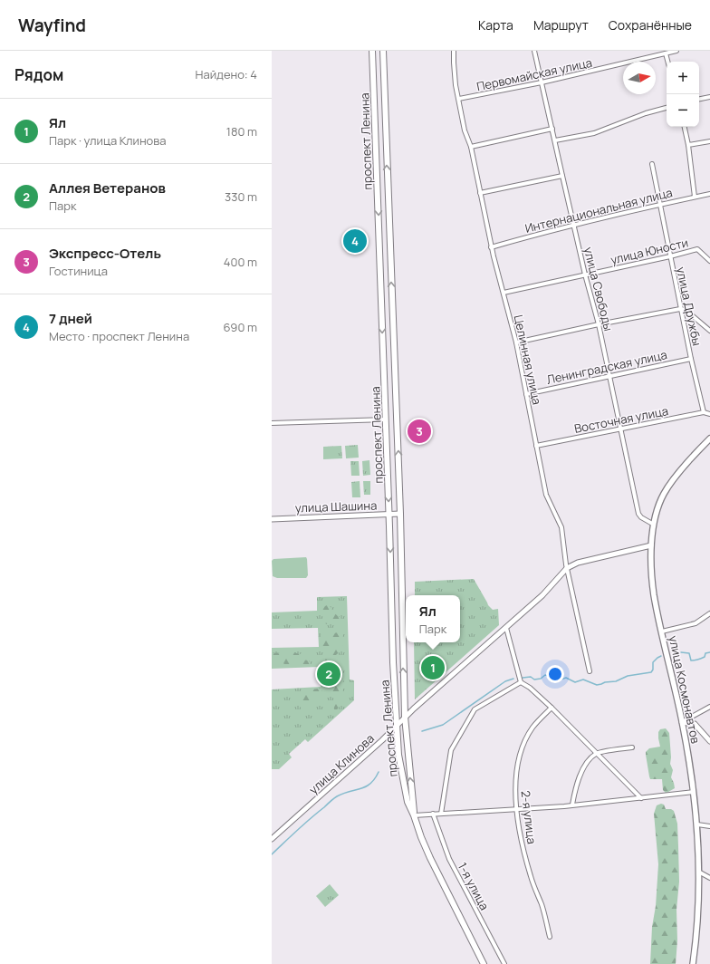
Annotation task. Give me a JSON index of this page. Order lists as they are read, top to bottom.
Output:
{
  "streets": {
    "main road": ["проспект Ленина", "улица Космонавтов"],
    "street": [
      "Первомайская улица",
      "Интернациональная улица",
      "улица Юности",
      "улица Свободы",
      "улица Дружбы",
      "Целинная улица",
      "Ленинградская улица",
      "Восточная улица",
      "улица Шашина",
      "улица Клинова",
      "2-я улица",
      "1-я улица"
    ]
  },
  "crossings": [
    ["Первомайская улица", "улица Свободы"],
    ["Первомайская улица", "Целинная улица"],
    ["проспект Ленина", "улица Шашина"],
    ["проспект Ленина", "улица Клинова"],
    ["Интернациональная улица", "улица Свободы"],
    ["Интернациональная улица", "улица Дружбы"],
    ["Интернациональная улица", "Целинная улица"],
    ["улица Юности", "улица Свободы"],
    ["улица Юности", "улица Дружбы"],
    ["улица Юности", "Целинная улица"],
    ["улица Свободы", "Ленинградская улица"],
    ["улица Свободы", "Восточная улица"],
    ["улица Свободы", "улица Космонавтов"],
    ["улица Дружбы", "Ленинградская улица"],
    ["улица Дружбы", "Восточная улица"],
    ["Целинная улица", "Ленинградская улица"],
    ["Целинная улица", "Восточная улица"],
    ["Целинная улица", "улица Клинова"]
  ],
  "north": "right",
  "page": {
    "header": "Wayfind",
    "nav": ["Карта", "Маршрут", "Сохранённые"],
    "heading": ["Рядом", "Найдено: 4"],
    "map_buttons": ["+", "−"],
    "list": [
      {
        "mark": "1",
        "name": "Ял",
        "note": "Парк · улица Клинова",
        "value": "180 m"
      },
      {
        "mark": "2",
        "name": "Аллея Ветеранов",
        "note": "Парк",
        "value": "330 m"
      },
      {
        "mark": "3",
        "name": "Экспресс-Отель",
        "note": "Гостиница",
        "value": "400 m"
      },
      {
        "mark": "4",
        "name": "7 дней",
        "note": "Место · проспект Ленина",
        "value": "690 m"
      }
    ],
    "pins": [
      "4",
      "3",
      "1",
      "2"
    ],
    "popup": ["Ял", "Парк"]
  }
}
